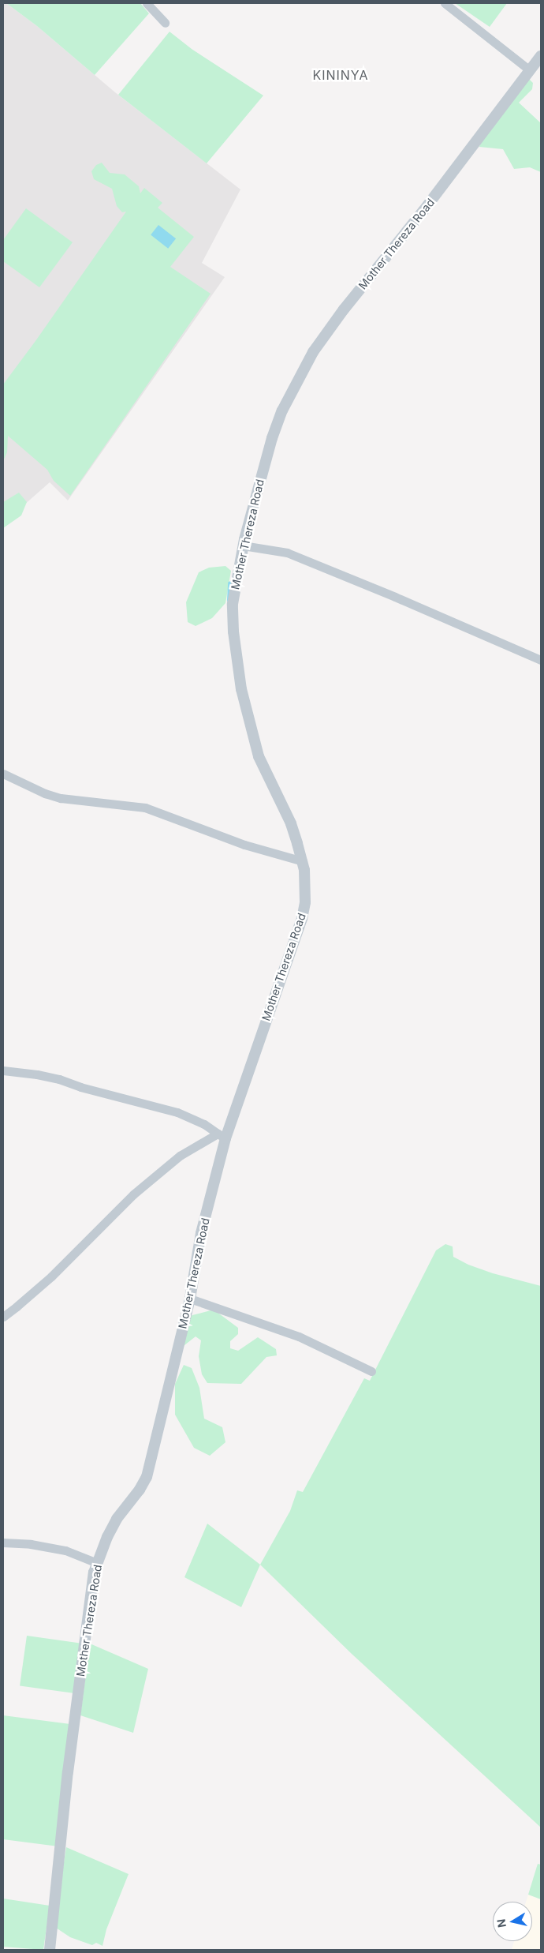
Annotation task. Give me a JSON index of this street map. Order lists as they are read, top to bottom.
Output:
{
  "streets": {
    "street": ["Mother Thereza Road"]
  },
  "districts": ["KININYA"],
  "north": "left"
}
